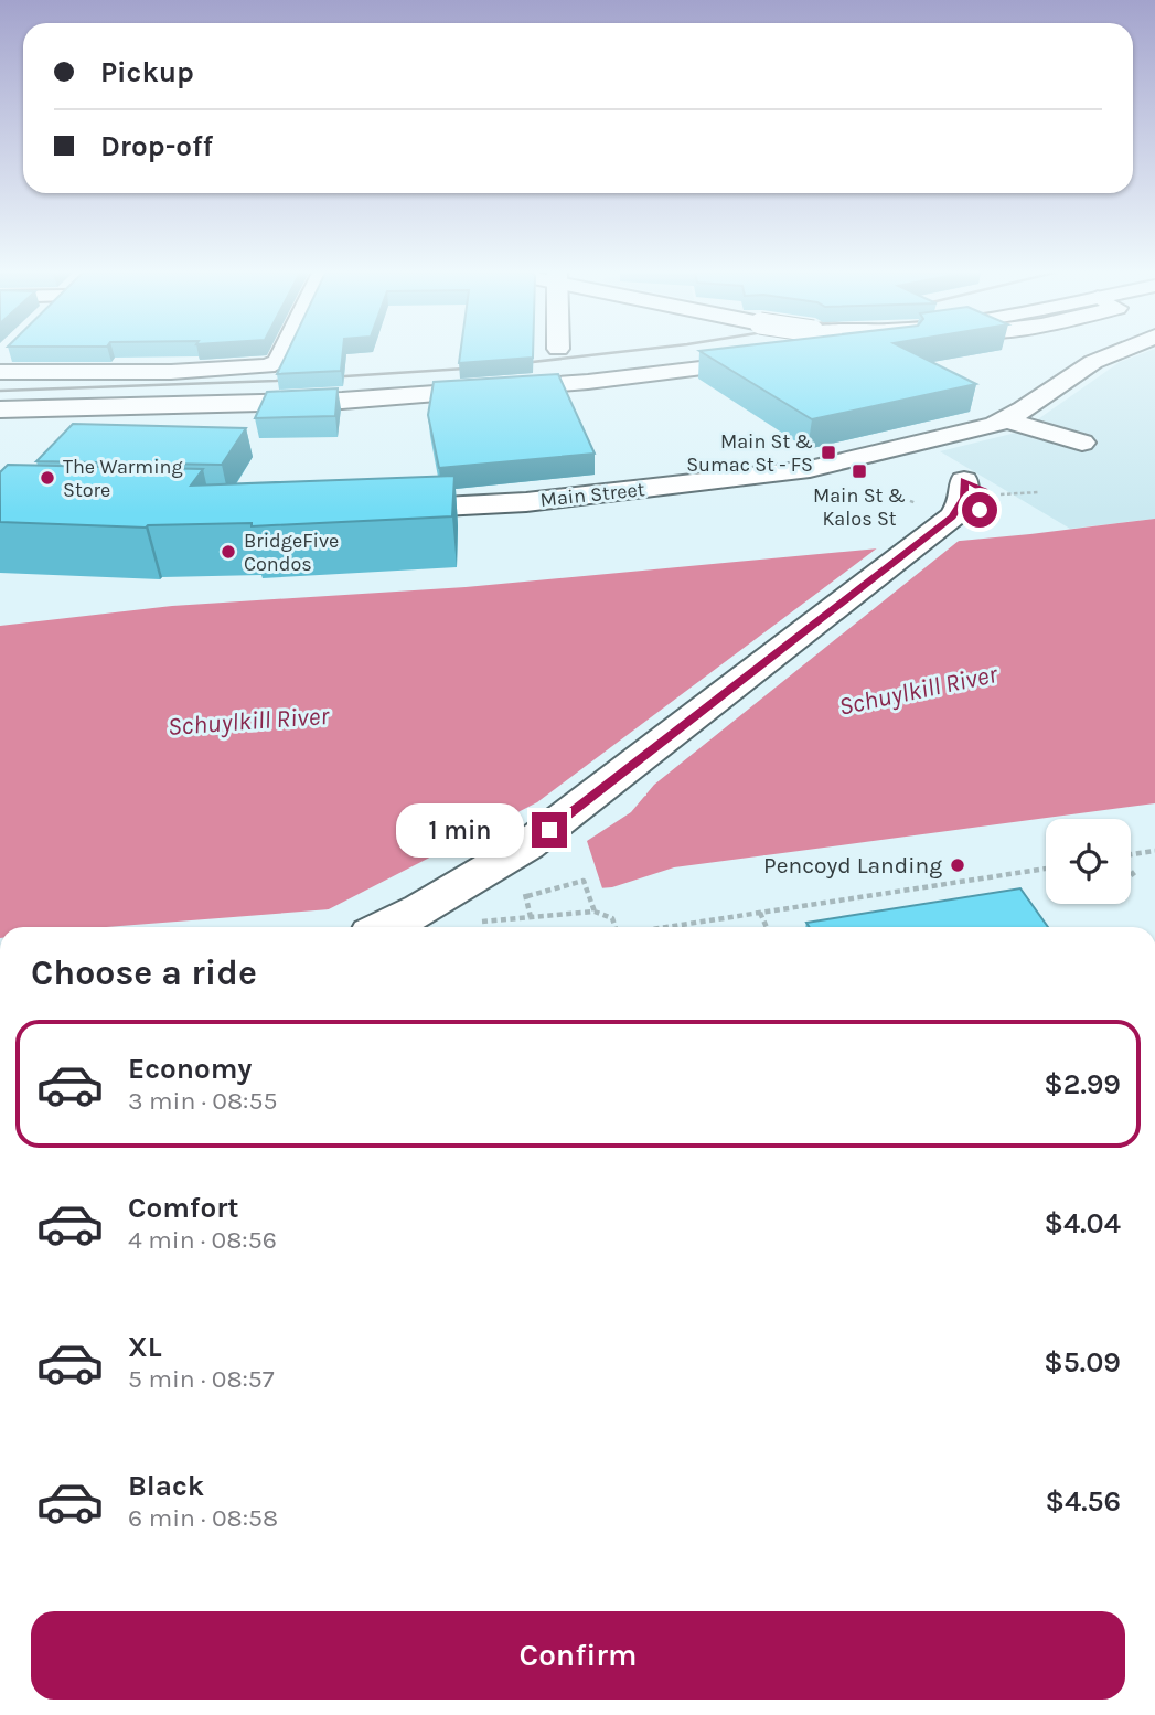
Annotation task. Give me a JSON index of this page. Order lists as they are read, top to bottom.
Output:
{
  "streets": {
    "street": ["Main Street"]
  },
  "water": ["Schuylkill River"],
  "places": {
    "transit": ["Main St & Sumac St - FS", "Main St & Kalos St"],
    "other": ["The Warming Store", "BridgeFive Condos", "Pencoyd Landing"]
  },
  "page": {
    "banner": ["Pickup", "Drop-off"],
    "bubble": "1 min",
    "heading": "Choose a ride",
    "list": [
      {
        "name": "Economy",
        "note": "3 min · 08:55",
        "value": "$2.99"
      },
      {
        "name": "Comfort",
        "note": "4 min · 08:56",
        "value": "$4.04"
      },
      {
        "name": "XL",
        "note": "5 min · 08:57",
        "value": "$5.09"
      },
      {
        "name": "Black",
        "note": "6 min · 08:58",
        "value": "$4.56"
      }
    ],
    "buttons": "Confirm"
  }
}
